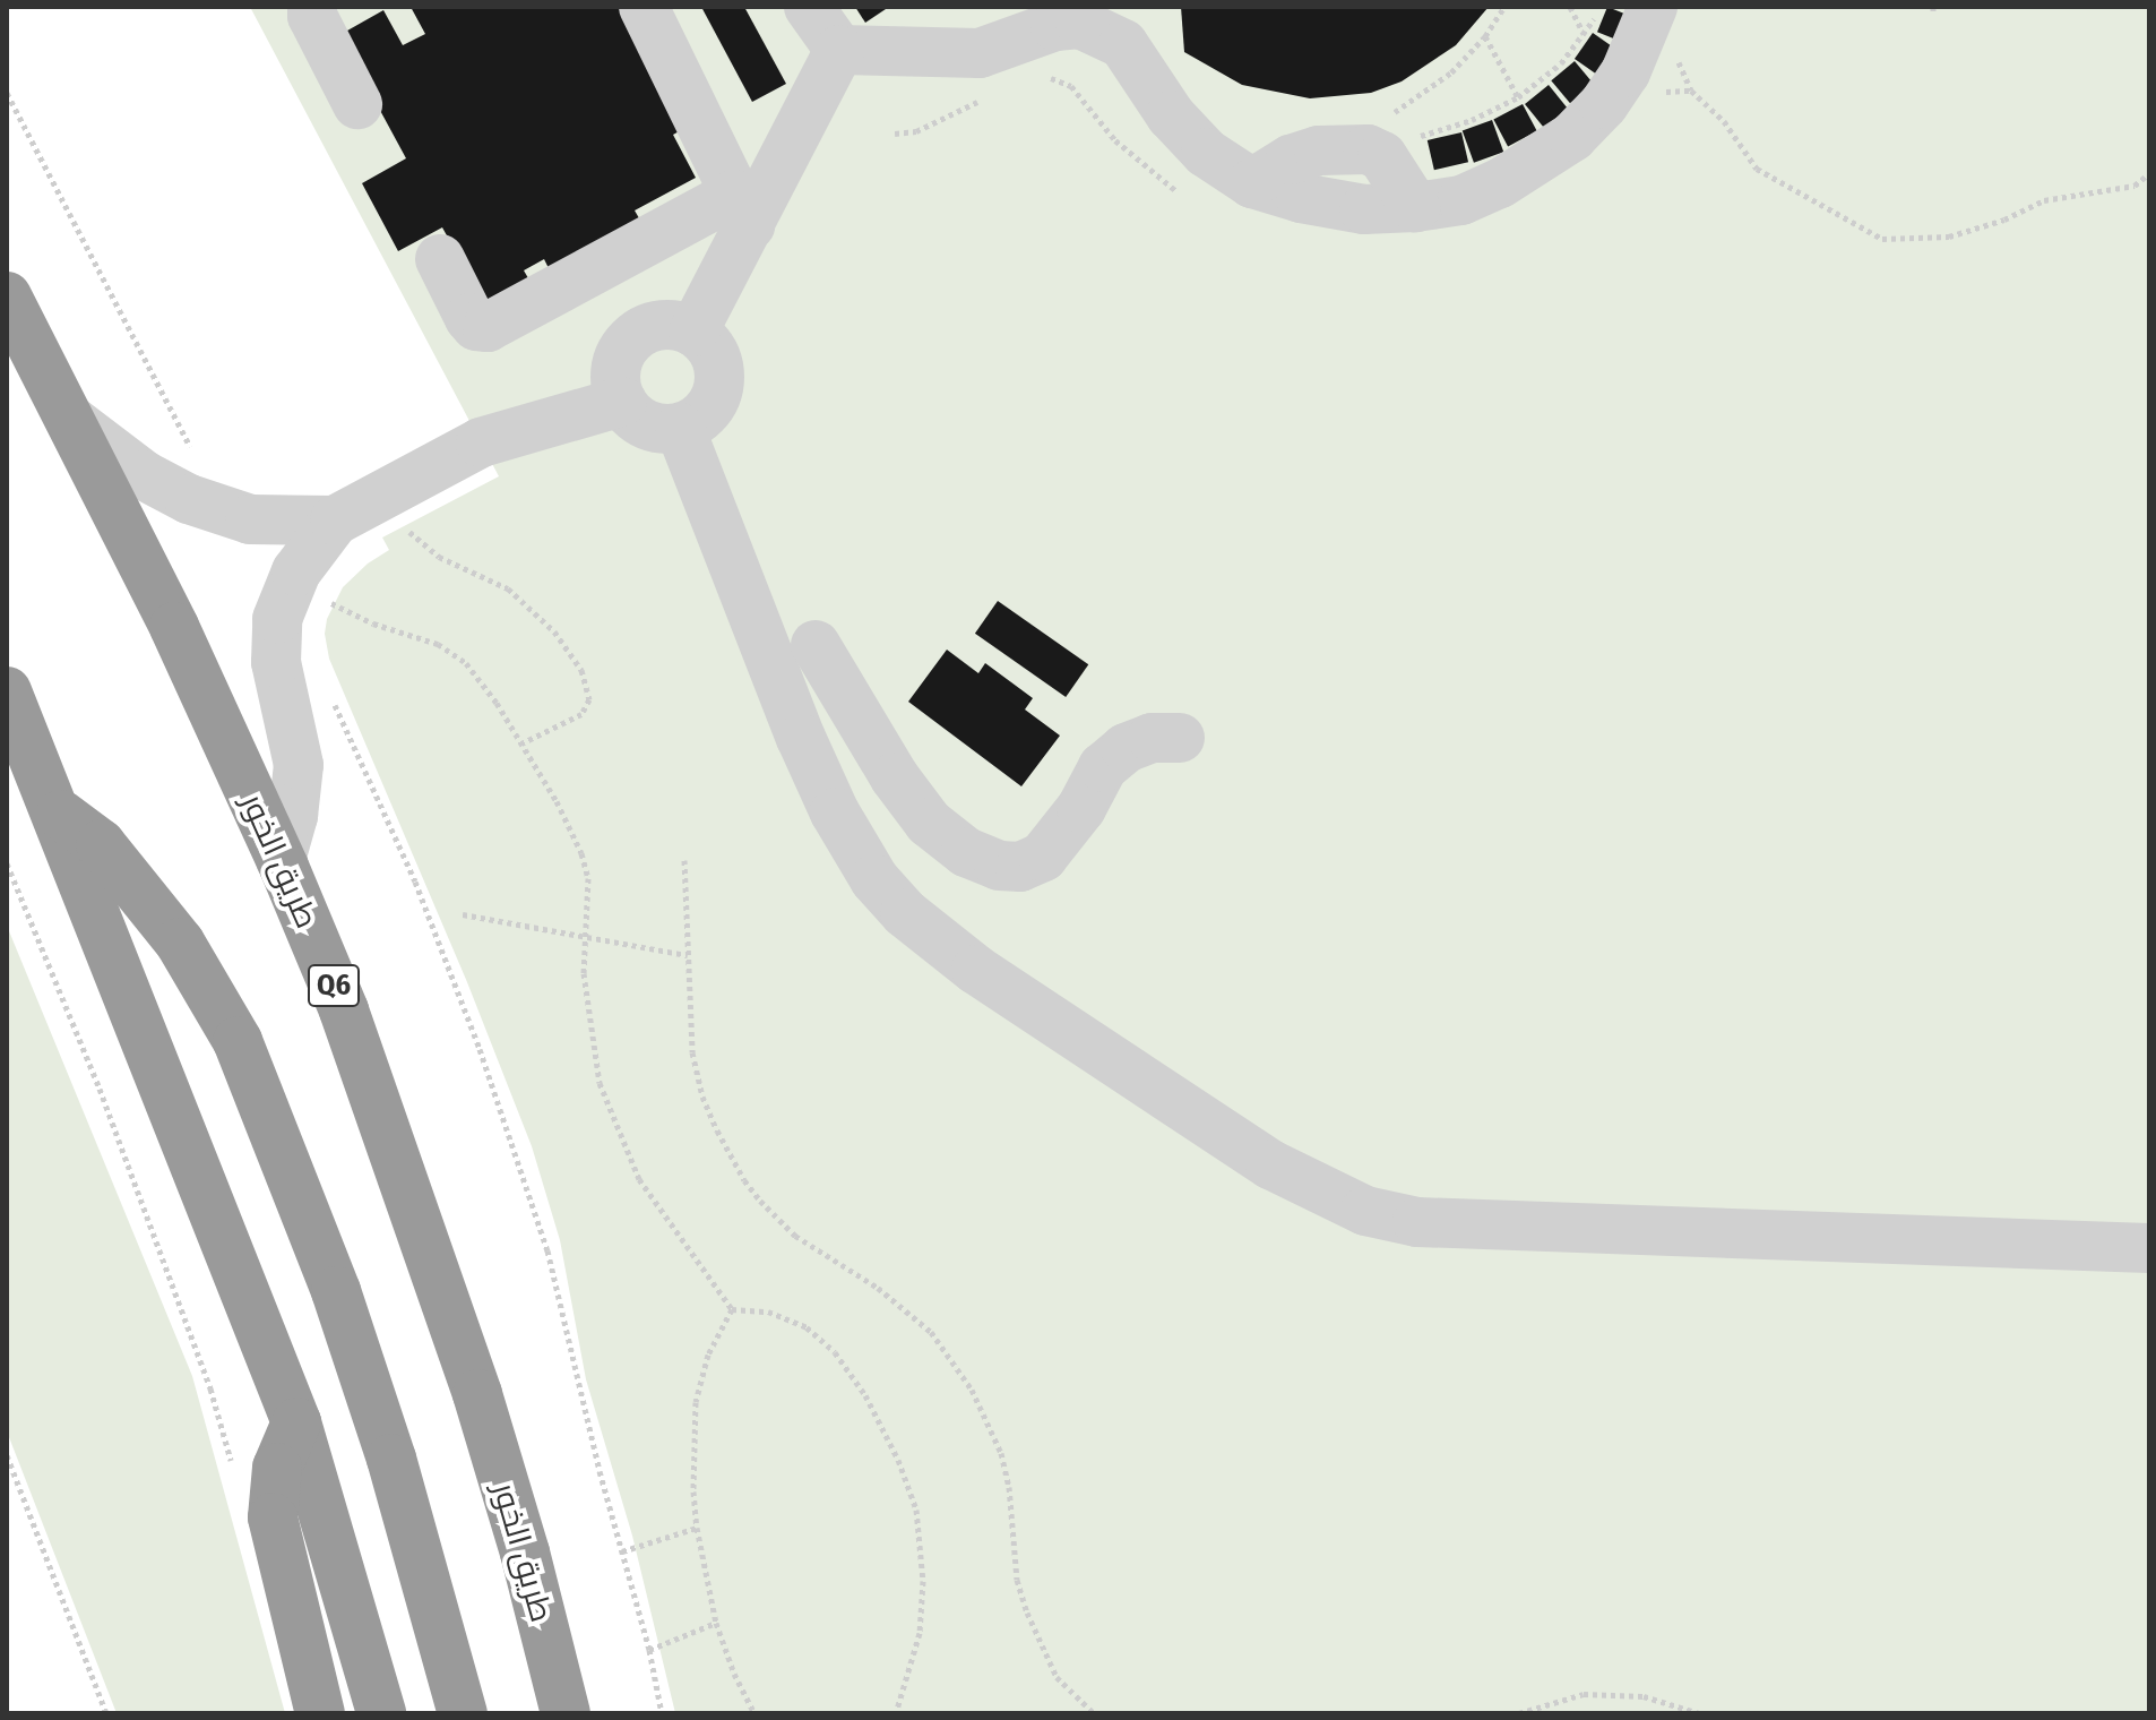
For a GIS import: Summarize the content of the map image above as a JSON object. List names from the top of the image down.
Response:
{
  "streets": {
    "highway": ["طريق الخور", "Q6"]
  }
}
